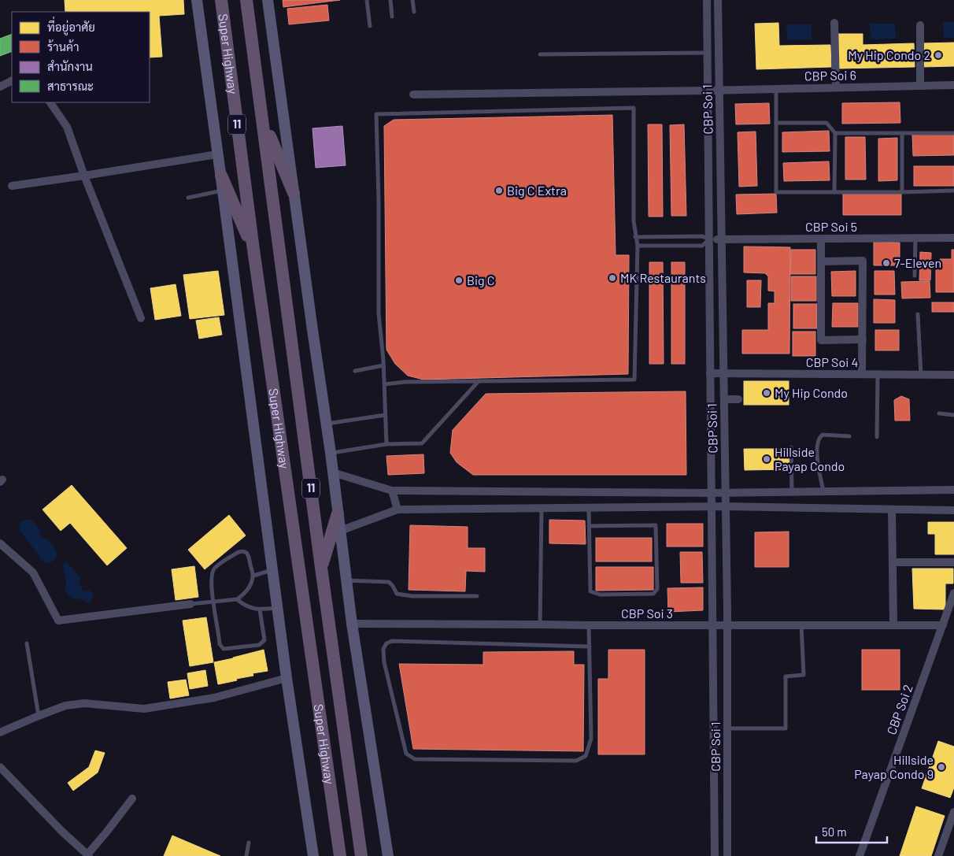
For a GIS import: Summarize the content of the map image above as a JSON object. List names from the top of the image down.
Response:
{
  "streets": {
    "highway": ["Super Highway", "11"],
    "street": [
      "CBP Soi 6",
      "CBP Soi 1",
      "CBP Soi 5",
      "CBP Soi 4",
      "CBP Soi 3",
      "CBP Soi 2"
    ]
  },
  "crossings": [
    ["CBP Soi 6", "CBP Soi 1"],
    ["CBP Soi 1", "CBP Soi 5"],
    ["CBP Soi 1", "CBP Soi 4"],
    ["CBP Soi 1", "CBP Soi 3"],
    ["CBP Soi 3", "CBP Soi 2"]
  ],
  "places": [
    "My Hip Condo 2",
    "Big C Extra",
    "7-Eleven",
    "MK Restaurants",
    "Big C",
    "My Hip Condo",
    "Hillside Payap Condo",
    "Hillside Payap Condo 9"
  ],
  "legend": [
    "ที่อยู่อาศัย",
    "ร้านค้า",
    "สำนักงาน",
    "สาธารณะ"
  ],
  "scale_bar": "50 m"
}
